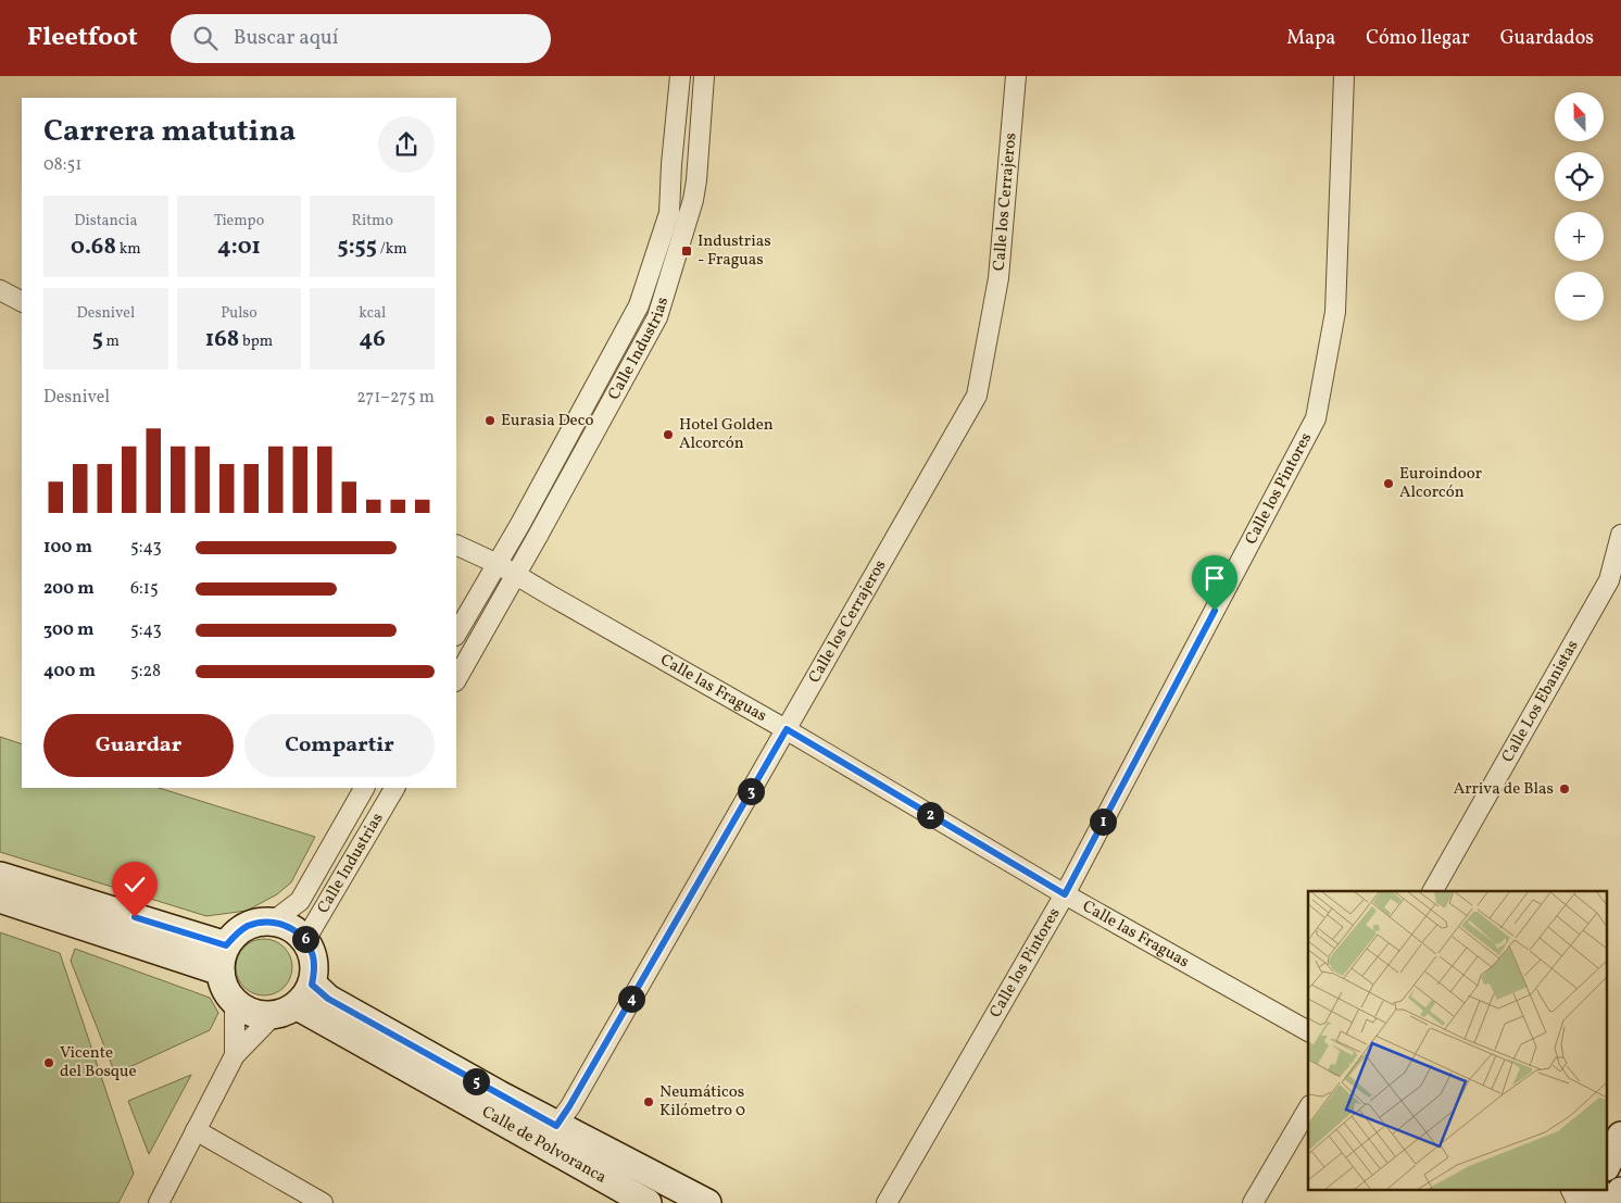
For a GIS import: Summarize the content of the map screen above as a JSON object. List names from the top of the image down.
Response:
{
  "streets": {
    "street": [
      "Calle los Cerrajeros",
      "Calle Industrias",
      "Calle los Pintores",
      "Calle las Fraguas",
      "Calle Los Ebanistas",
      "Calle de Polvoranca"
    ]
  },
  "crossings": [
    ["Calle los Cerrajeros", "Calle las Fraguas"],
    ["Calle los Cerrajeros", "Calle de Polvoranca"],
    ["Calle Industrias", "Calle las Fraguas"],
    ["Calle Industrias", "Calle de Polvoranca"],
    ["Calle los Pintores", "Calle las Fraguas"]
  ],
  "places": {
    "transit": ["Industrias - Fraguas"],
    "other": [
      "Eurasia Deco",
      "Hotel Golden Alcorcón",
      "Euroindoor Alcorcón",
      "Arriva de Blas",
      "Vicente del Bosque",
      "Neumáticos Kilómetro 0"
    ]
  },
  "north": "top",
  "page": {
    "header": "Fleetfoot",
    "search": "Buscar aquí",
    "nav": ["Mapa", "Cómo llegar", "Guardados"],
    "map_buttons": ["+", "−"],
    "heading": ["Carrera matutina", "08:51"],
    "stats": [
      ["Distancia", "0.68 km"],
      ["Tiempo", "4:01"],
      ["Ritmo", "5:55 /km"],
      ["Desnivel", "5 m"],
      ["Pulso", "168 bpm"],
      ["kcal", "46"]
    ],
    "chart": ["Desnivel", "271–275 m"],
    "list": [
      {
        "name": "100 m",
        "note": "5:43"
      },
      {
        "name": "200 m",
        "note": "6:15"
      },
      {
        "name": "300 m",
        "note": "5:43"
      },
      {
        "name": "400 m",
        "note": "5:28"
      }
    ],
    "buttons": ["Guardar", "Compartir"],
    "pins": [
      "3",
      "2",
      "1",
      "6",
      "4",
      "5"
    ]
  }
}
